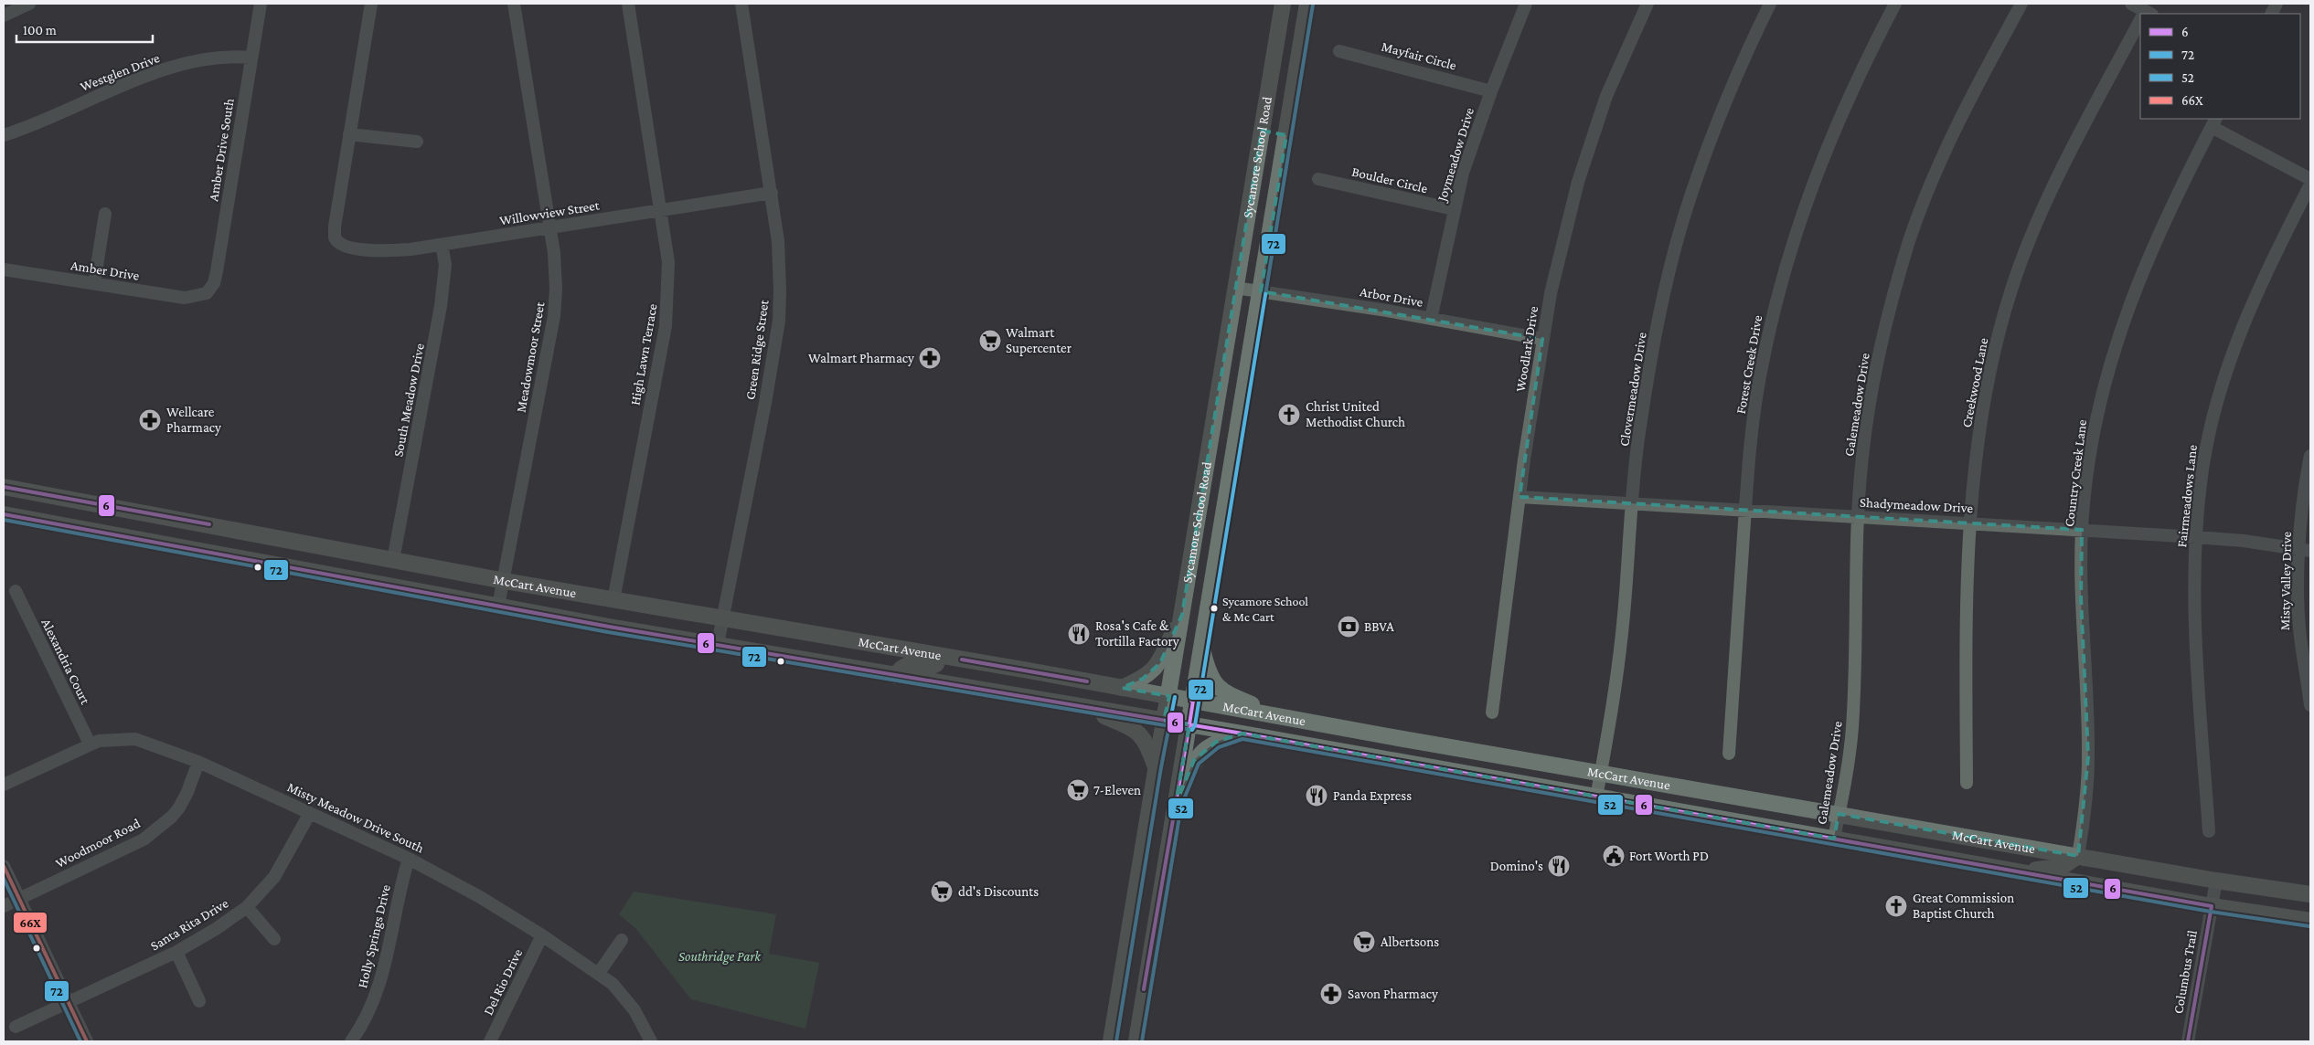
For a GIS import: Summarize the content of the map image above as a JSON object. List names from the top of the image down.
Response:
{
  "streets": {
    "main road": ["Sycamore School Road", "McCart Avenue"],
    "street": [
      "Mayfair Circle",
      "Westglen Drive",
      "Amber Drive South",
      "Joymeadow Drive",
      "Boulder Circle",
      "Willowview Street",
      "Amber Drive",
      "Arbor Drive",
      "Woodlark Drive",
      "Green Ridge Street",
      "High Lawn Terrace",
      "Meadowmoor Street",
      "Forest Creek Drive",
      "Creekwood Lane",
      "Clovermeadow Drive",
      "South Meadow Drive",
      "Galemeadow Drive",
      "Country Creek Lane",
      "Fairmeadows Lane",
      "Shadymeadow Drive",
      "Misty Valley Drive",
      "Alexandria Court",
      "Misty Meadow Drive South",
      "Woodmoor Road",
      "Santa Rita Drive",
      "Holly Springs Drive",
      "Columbus Trail",
      "Del Rio Drive"
    ]
  },
  "crossings": [
    ["Mayfair Circle", "Joymeadow Drive"],
    ["Westglen Drive", "Amber Drive South"],
    ["Amber Drive South", "Amber Drive"],
    ["Joymeadow Drive", "Boulder Circle"],
    ["Joymeadow Drive", "Arbor Drive"],
    ["Sycamore School Road", "Arbor Drive"],
    ["Sycamore School Road", "McCart Avenue"],
    ["Willowview Street", "Green Ridge Street"],
    ["Willowview Street", "High Lawn Terrace"],
    ["Willowview Street", "Meadowmoor Street"],
    ["Willowview Street", "South Meadow Drive"],
    ["Arbor Drive", "Woodlark Drive"],
    ["Woodlark Drive", "Shadymeadow Drive"],
    ["Green Ridge Street", "McCart Avenue"],
    ["High Lawn Terrace", "McCart Avenue"],
    ["Meadowmoor Street", "McCart Avenue"],
    ["Forest Creek Drive", "Shadymeadow Drive"],
    ["Creekwood Lane", "Shadymeadow Drive"],
    ["Clovermeadow Drive", "Shadymeadow Drive"],
    ["Clovermeadow Drive", "McCart Avenue"],
    ["South Meadow Drive", "McCart Avenue"],
    ["Galemeadow Drive", "Shadymeadow Drive"],
    ["Galemeadow Drive", "McCart Avenue"],
    ["Country Creek Lane", "Shadymeadow Drive"],
    ["Country Creek Lane", "McCart Avenue"],
    ["Fairmeadows Lane", "Shadymeadow Drive"],
    ["Shadymeadow Drive", "Misty Valley Drive"],
    ["McCart Avenue", "Columbus Trail"],
    ["Alexandria Court", "Misty Meadow Drive South"],
    ["Misty Meadow Drive South", "Woodmoor Road"],
    ["Misty Meadow Drive South", "Santa Rita Drive"],
    ["Misty Meadow Drive South", "Holly Springs Drive"],
    ["Misty Meadow Drive South", "Del Rio Drive"]
  ],
  "parks": ["Southridge Park"],
  "places": {
    "supermarket": [
      "Walmart Supercenter",
      "7-Eleven",
      "dd's Discounts",
      "Albertsons"
    ],
    "pharmacy": ["Walmart Pharmacy", "Wellcare Pharmacy", "Savon Pharmacy"],
    "church": ["Christ United Methodist Church", "Great Commission Baptist Church"],
    "other": ["Sycamore School & Mc Cart"],
    "bank": ["BBVA"],
    "restaurant": ["Rosa's Cafe & Tortilla Factory", "Panda Express", "Domino's"],
    "public building": ["Fort Worth PD"]
  },
  "lines": [
    "transit line 72",
    "transit line 6",
    "transit line 52",
    "transit line 66X"
  ],
  "legend": [
    "6",
    "72",
    "52",
    "66X"
  ],
  "scale_bar": "100 m"
}
